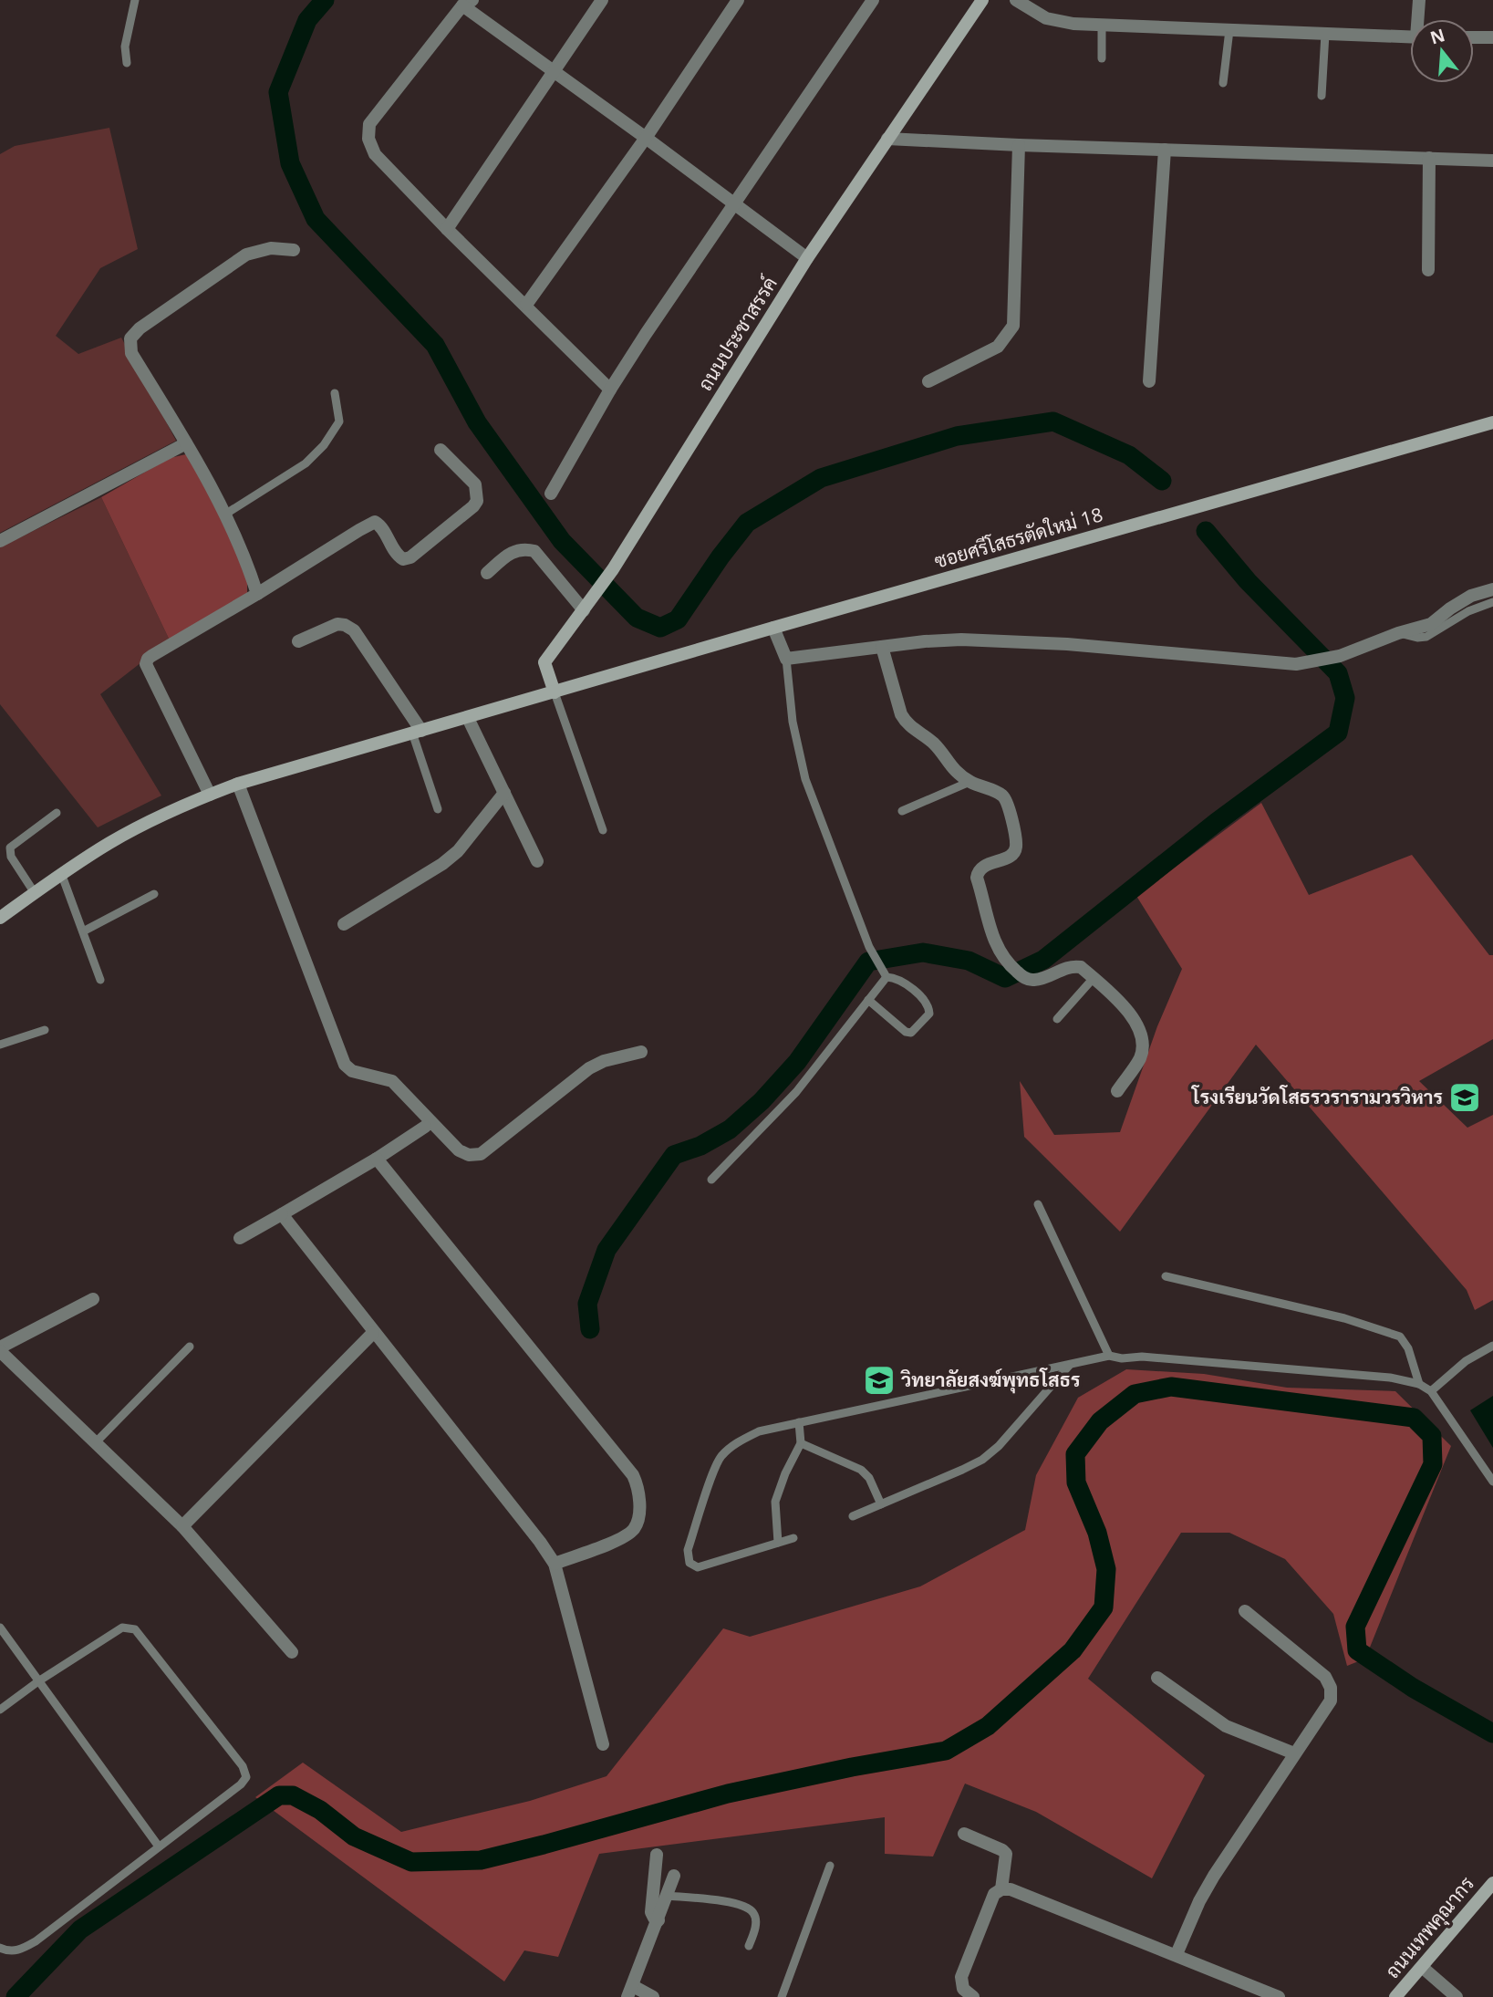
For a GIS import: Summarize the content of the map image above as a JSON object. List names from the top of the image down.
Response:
{
  "streets": {
    "street": ["ถนนประชาสรรค์", "ซอยศรีโสธรตัดใหม่ 18", "ถนนเทพคุณากร"]
  },
  "crossings": [
    ["ถนนประชาสรรค์", "ซอยศรีโสธรตัดใหม่ 18"]
  ],
  "places": {
    "school or university": ["โรงเรียนวัดโสธรวรารามวรวิหาร", "วิทยาลัยสงฆ์พุทธโสธร"]
  },
  "north": "top"
}
